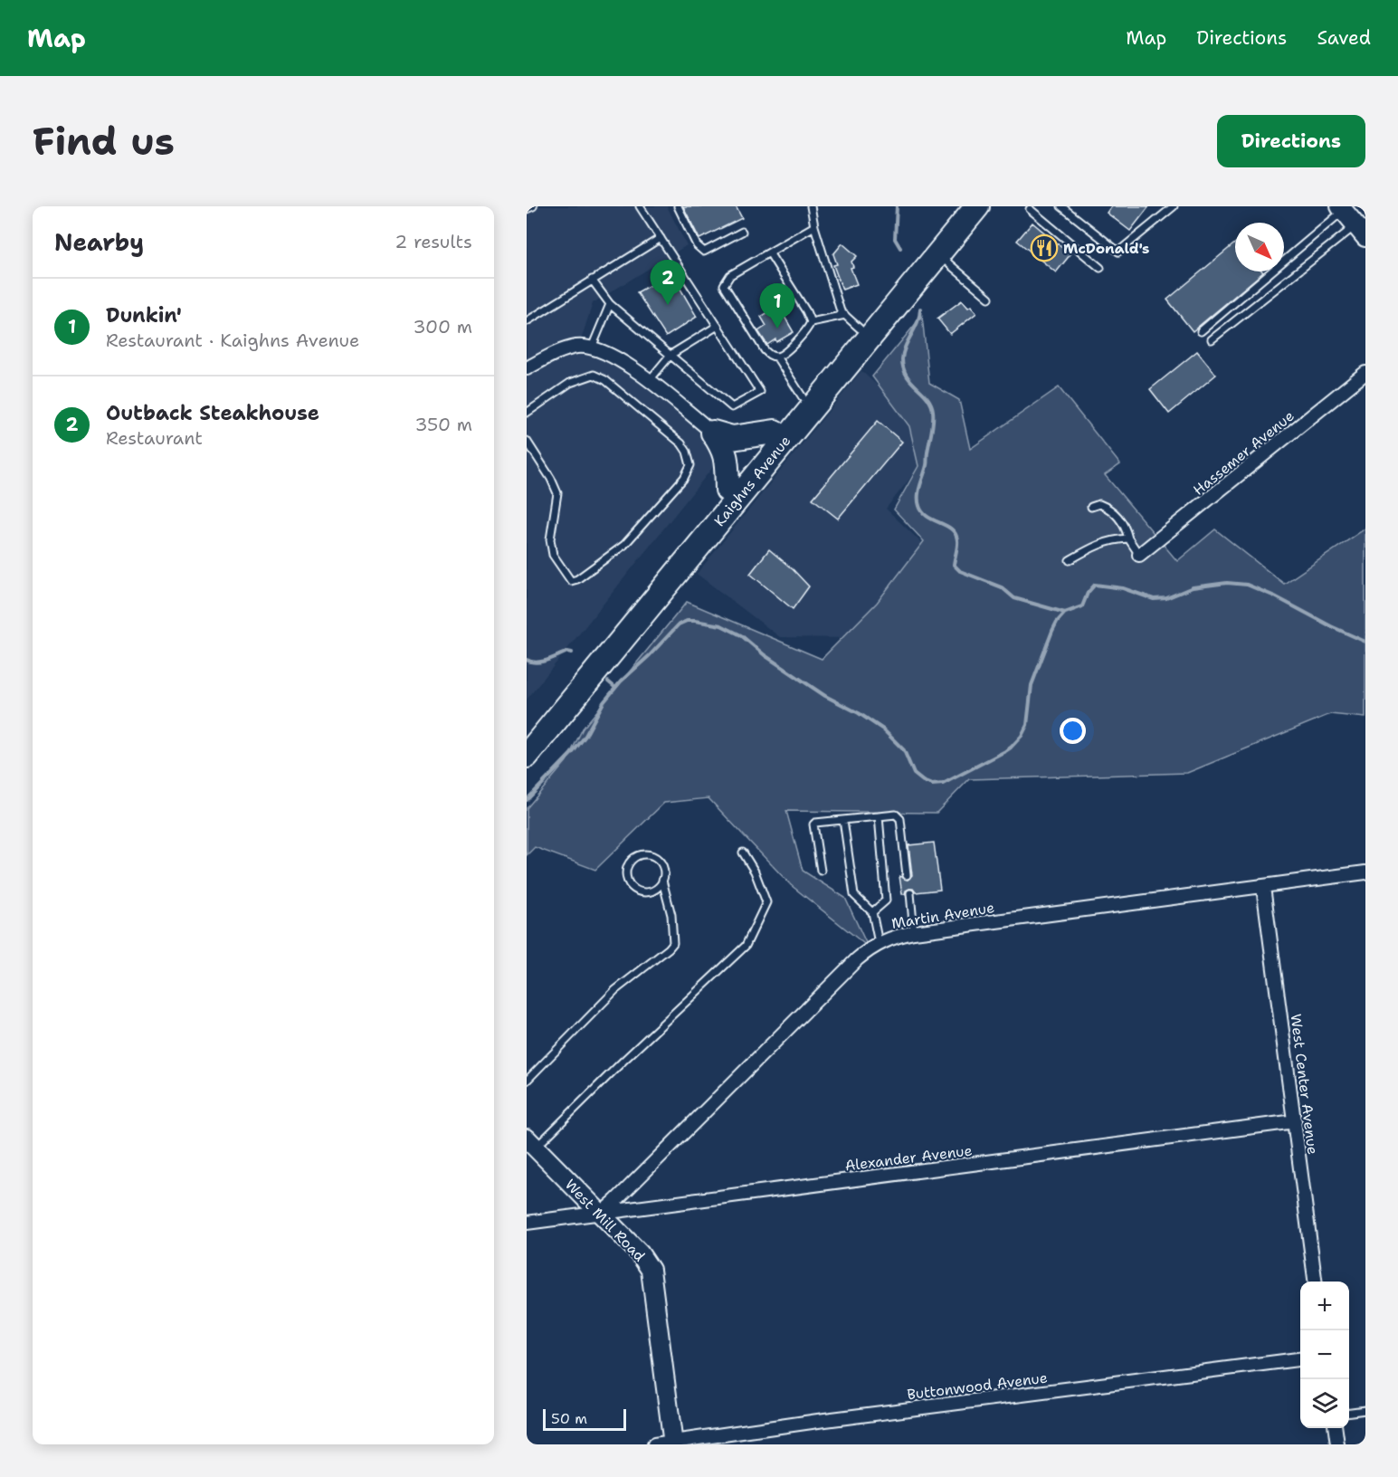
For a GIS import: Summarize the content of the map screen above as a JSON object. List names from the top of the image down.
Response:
{
  "streets": {
    "highway": ["Kaighns Avenue"],
    "street": [
      "Hassemer Avenue",
      "Martin Avenue",
      "West Center Avenue",
      "Alexander Avenue",
      "West Mill Road",
      "Buttonwood Avenue"
    ]
  },
  "crossings": [
    ["Martin Avenue", "West Center Avenue"],
    ["Martin Avenue", "Alexander Avenue"],
    ["Martin Avenue", "West Mill Road"],
    ["West Center Avenue", "Alexander Avenue"],
    ["Alexander Avenue", "West Mill Road"],
    ["West Mill Road", "Buttonwood Avenue"]
  ],
  "places": {
    "restaurant": ["McDonald's"]
  },
  "scale_bar": "50 m",
  "north": "bottom right",
  "page": {
    "header": "Map",
    "nav": ["Map", "Directions", "Saved"],
    "buttons": "Directions",
    "title": "Find us",
    "heading": ["Nearby", "2 results"],
    "pins": ["2", "1"],
    "list": [
      {
        "mark": "1",
        "name": "Dunkin'",
        "note": "Restaurant · Kaighns Avenue",
        "value": "300 m"
      },
      {
        "mark": "2",
        "name": "Outback Steakhouse",
        "note": "Restaurant",
        "value": "350 m"
      }
    ],
    "map_buttons": ["+", "−"],
    "scale": "50 m"
  }
}
